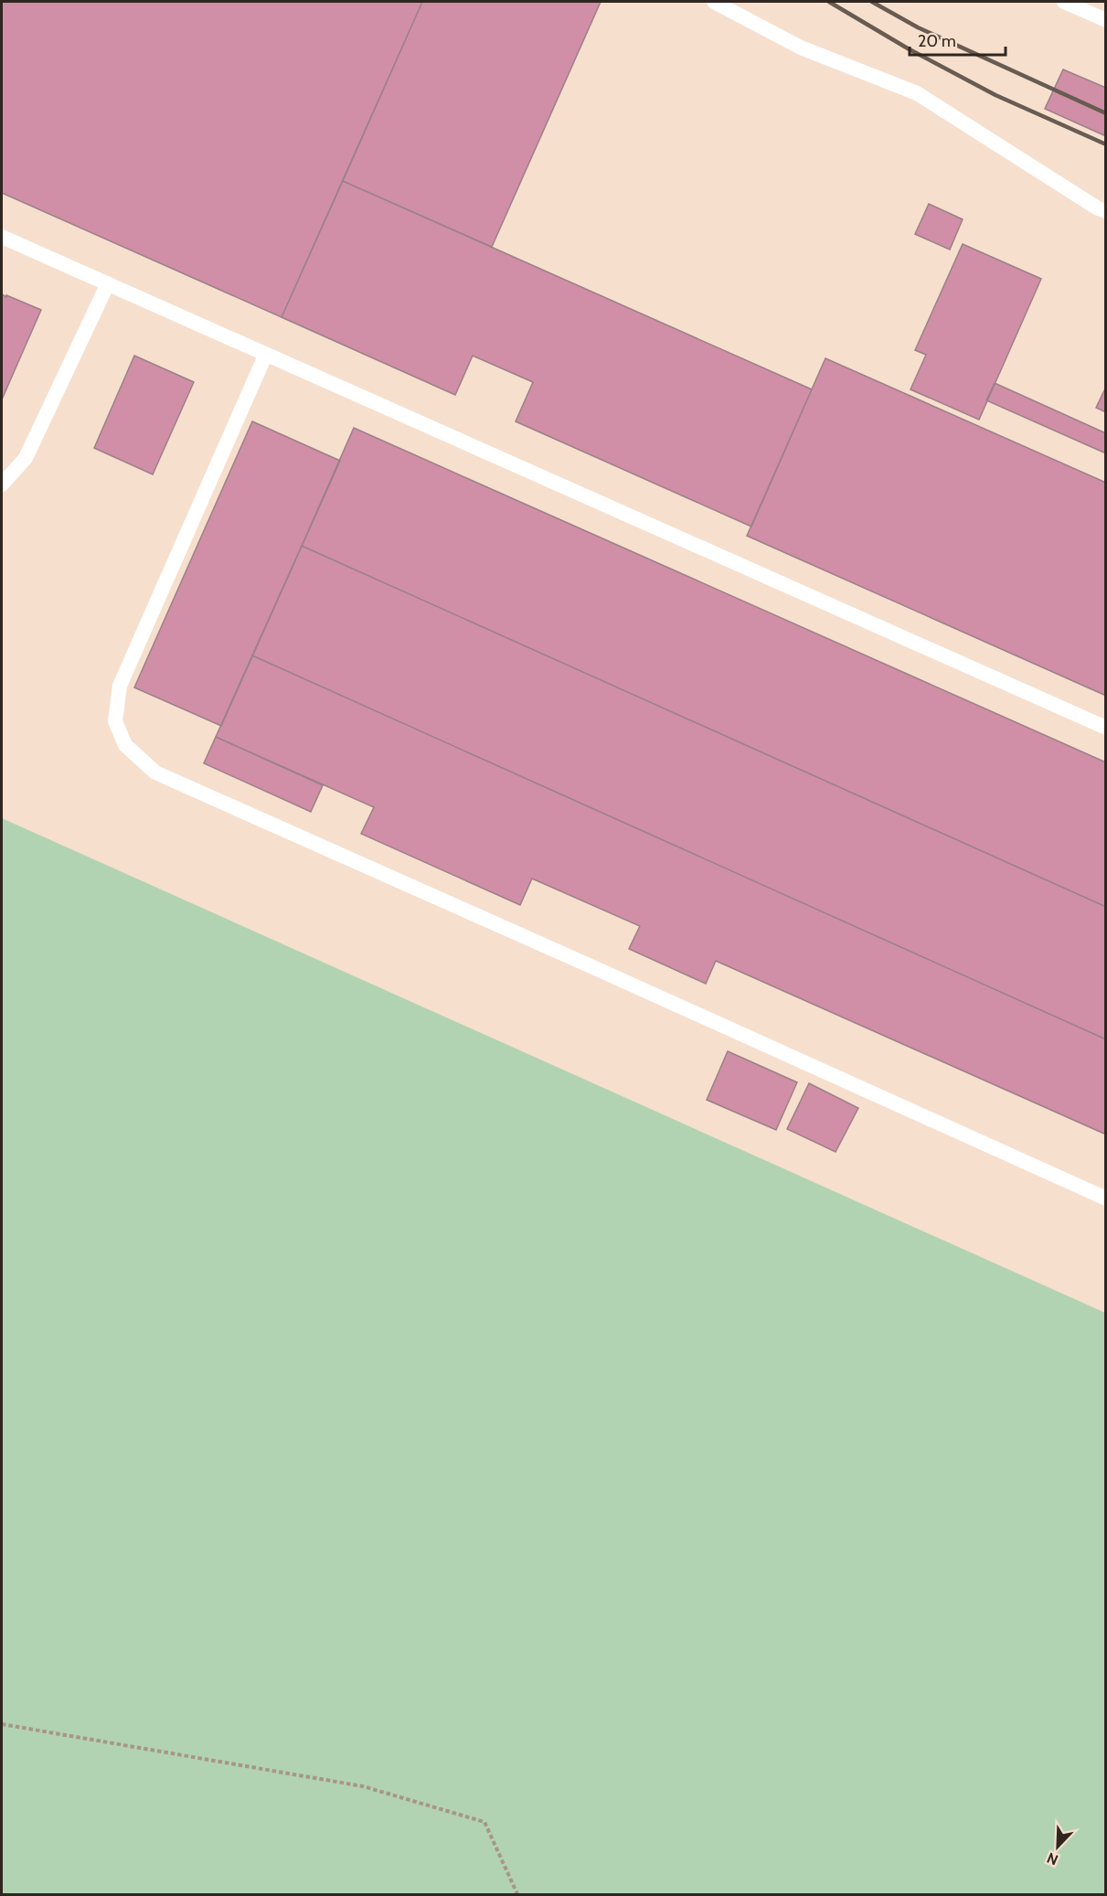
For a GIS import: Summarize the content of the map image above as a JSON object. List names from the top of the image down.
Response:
{
  "scale_bar": "20 m",
  "north": "bottom left"
}
